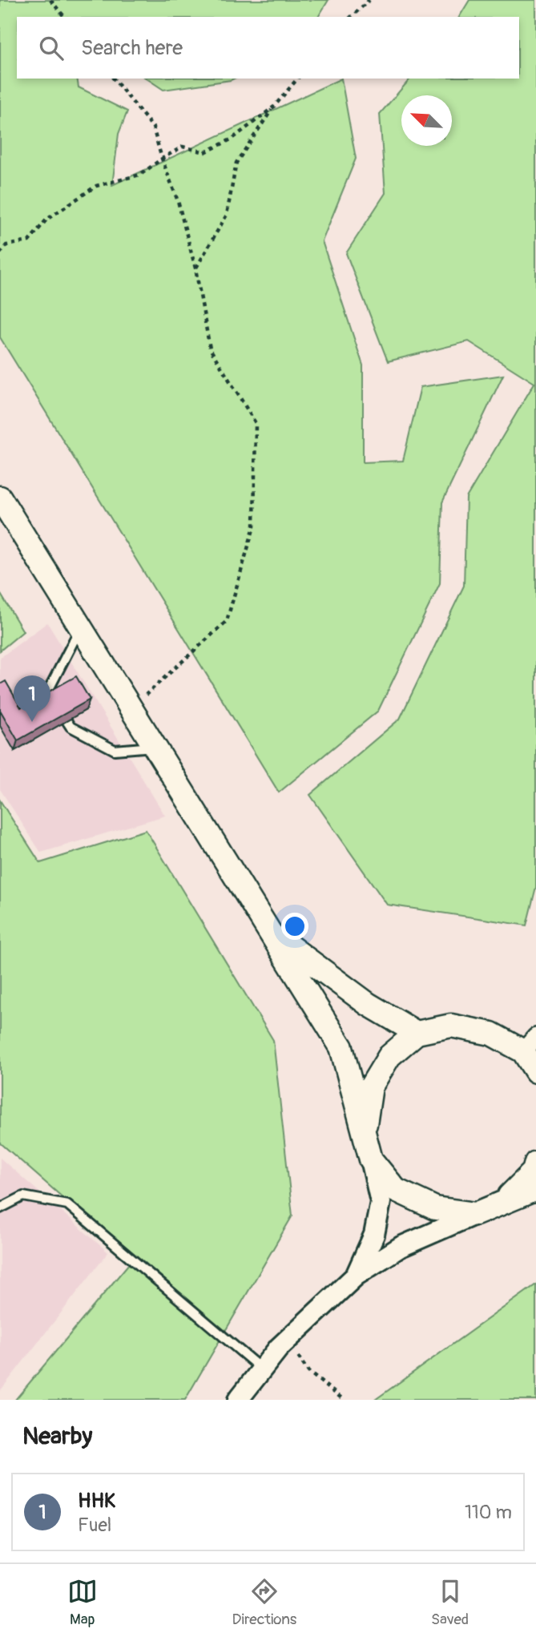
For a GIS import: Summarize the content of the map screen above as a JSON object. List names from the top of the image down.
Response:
{
  "north": "top left",
  "page": {
    "search": "Search here",
    "pins": "1",
    "heading": "Nearby",
    "list": [
      {
        "mark": "1",
        "name": "ННК",
        "note": "Fuel",
        "value": "110 m"
      }
    ],
    "nav": ["Map", "Directions", "Saved"]
  }
}
